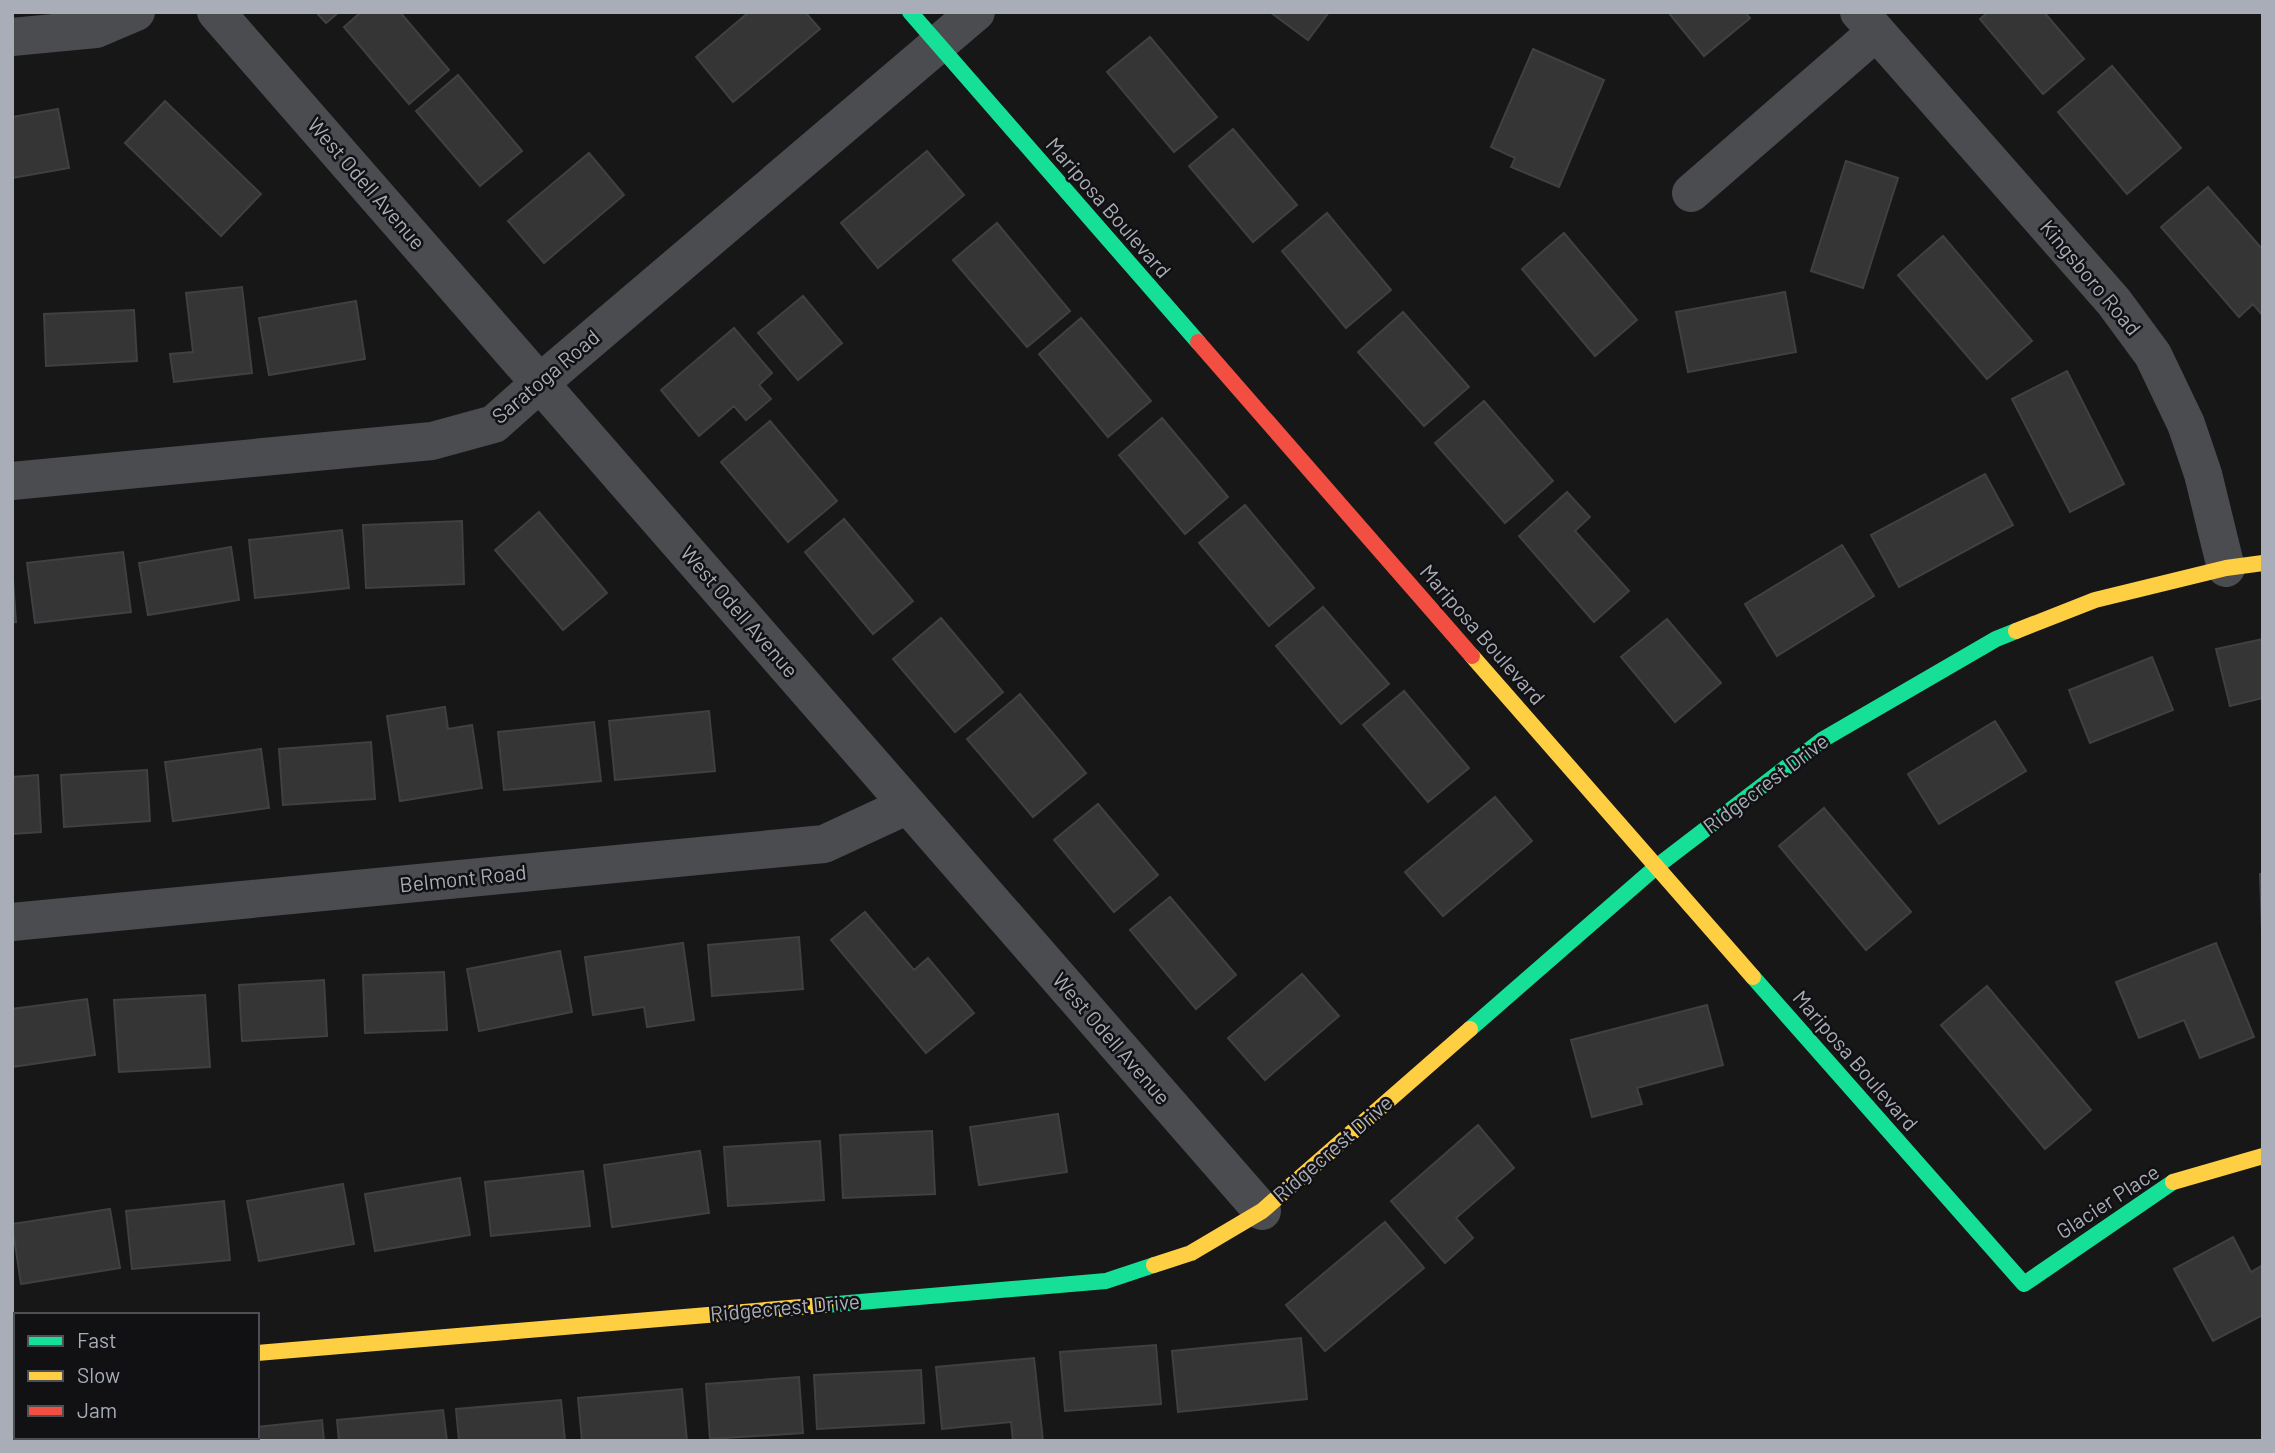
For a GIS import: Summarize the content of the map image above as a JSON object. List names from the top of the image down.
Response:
{
  "streets": {
    "street": [
      "West Odell Avenue",
      "Mariposa Boulevard",
      "Kingsboro Road",
      "Saratoga Road",
      "Ridgecrest Drive",
      "Belmont Road",
      "Glacier Place"
    ]
  },
  "crossings": [
    ["West Odell Avenue", "Saratoga Road"],
    ["West Odell Avenue", "Ridgecrest Drive"],
    ["West Odell Avenue", "Belmont Road"],
    ["Mariposa Boulevard", "Saratoga Road"],
    ["Mariposa Boulevard", "Ridgecrest Drive"],
    ["Mariposa Boulevard", "Glacier Place"],
    ["Kingsboro Road", "Ridgecrest Drive"]
  ],
  "legend": ["Fast", "Slow", "Jam"]
}
